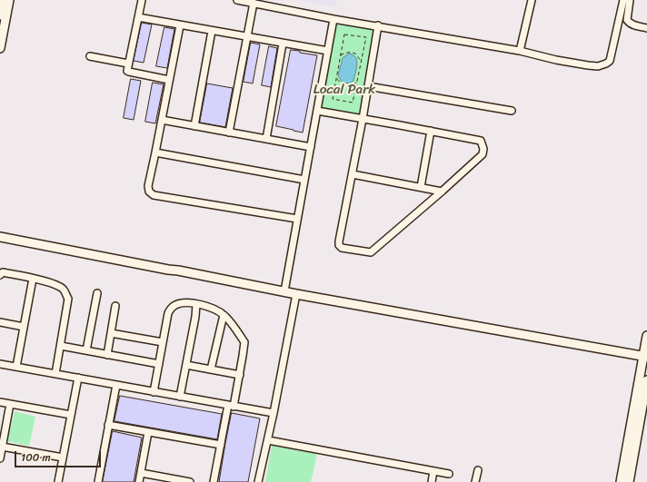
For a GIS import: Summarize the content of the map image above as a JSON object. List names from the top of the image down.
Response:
{
  "parks": ["Local Park"],
  "scale_bar": "100 m"
}
